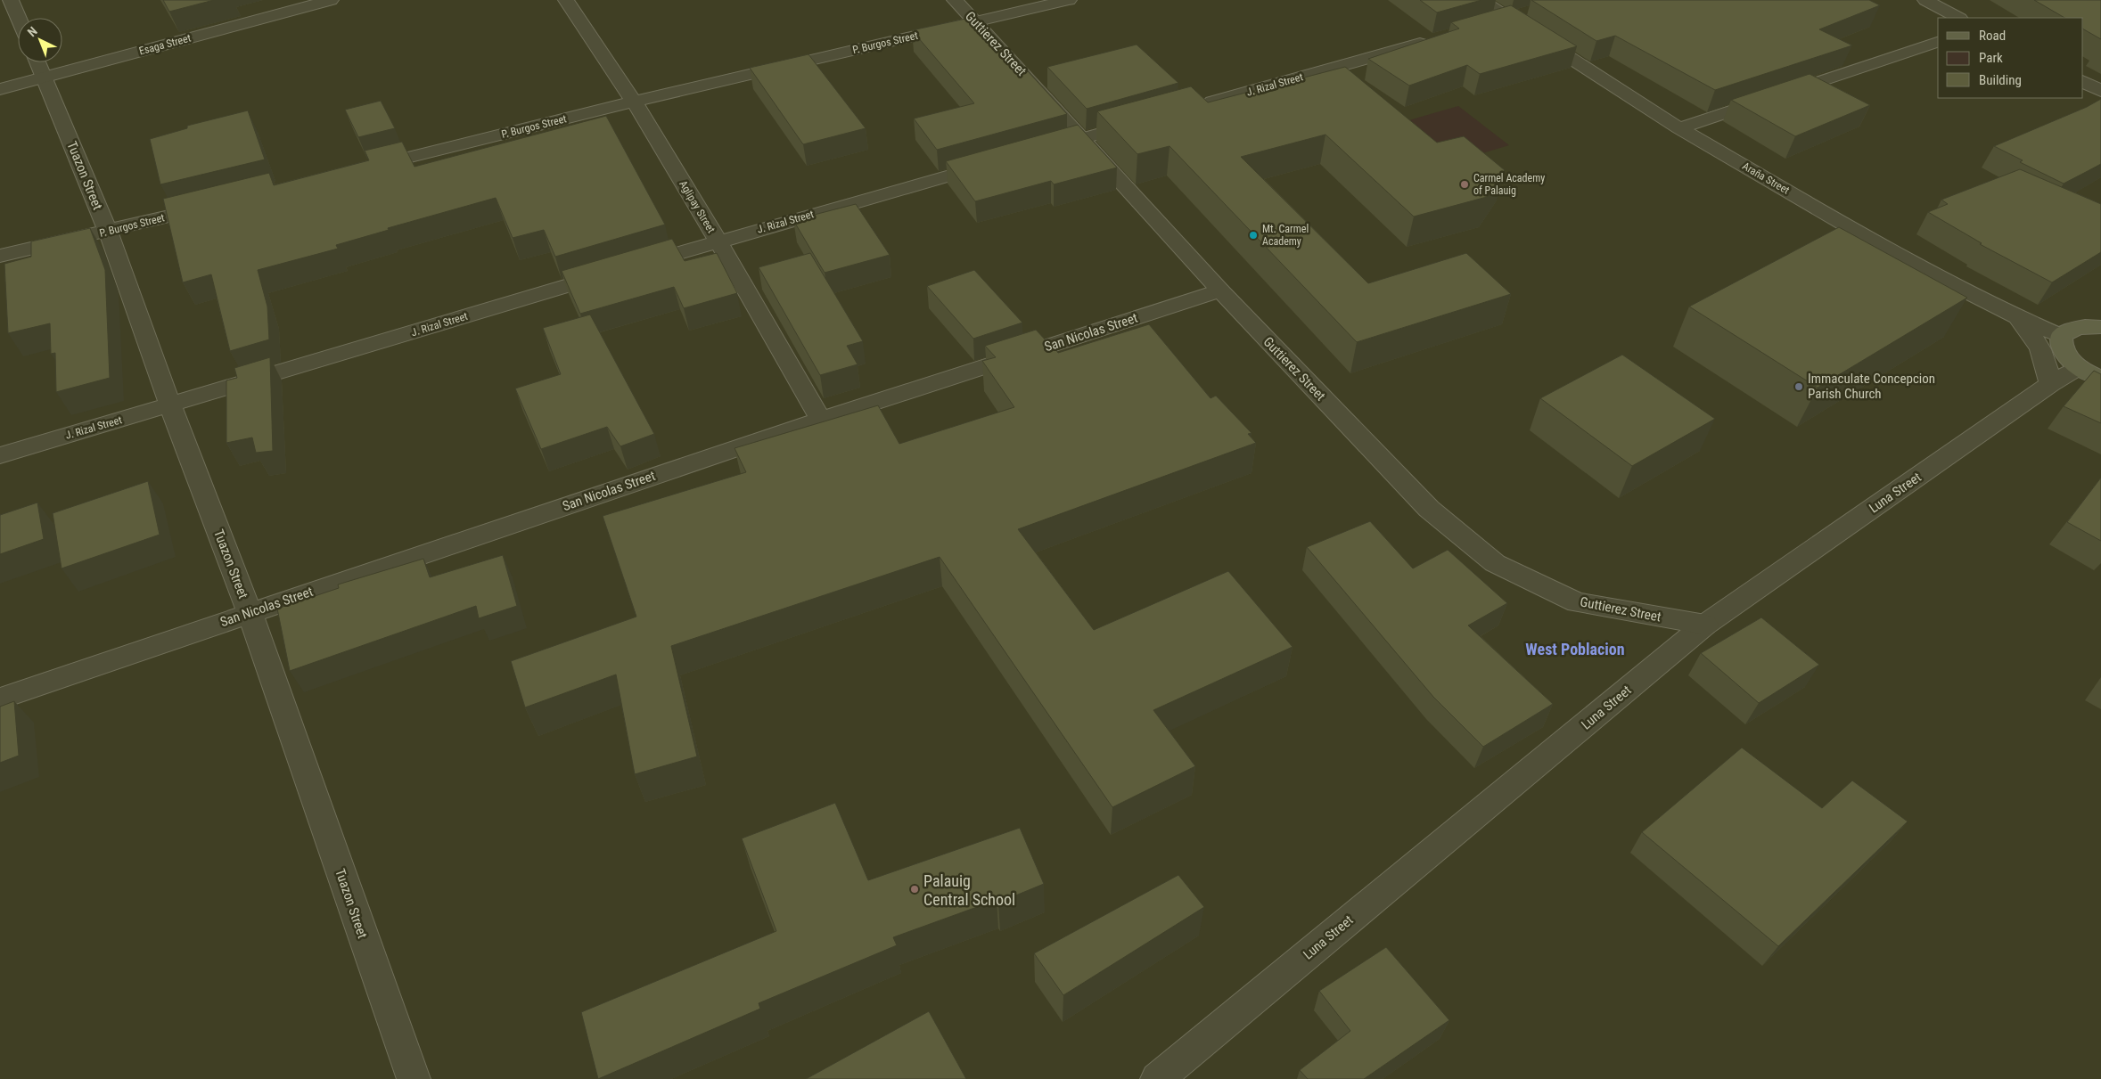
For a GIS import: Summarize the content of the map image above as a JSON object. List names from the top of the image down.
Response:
{
  "streets": {
    "street": [
      "P. Burgos Street",
      "Guttierez Street",
      "Esaga Street",
      "J. Rizal Street",
      "Tuazon Street",
      "Araña Street",
      "Aglipay Street",
      "San Nicolas Street",
      "Luna Street"
    ]
  },
  "crossings": [
    ["P. Burgos Street", "Guttierez Street"],
    ["P. Burgos Street", "Tuazon Street"],
    ["P. Burgos Street", "Aglipay Street"],
    ["Guttierez Street", "San Nicolas Street"],
    ["Guttierez Street", "Luna Street"],
    ["Esaga Street", "Tuazon Street"],
    ["J. Rizal Street", "Tuazon Street"],
    ["J. Rizal Street", "Aglipay Street"],
    ["Tuazon Street", "San Nicolas Street"],
    ["Aglipay Street", "San Nicolas Street"]
  ],
  "districts": ["West Poblacion"],
  "places": [
    "Carmel Academy of Palauig",
    "Mt. Carmel Academy",
    "Immaculate Concepcion Parish Church",
    "Palauig Central School"
  ],
  "legend": ["Road", "Park", "Building"],
  "north": "top left"
}
